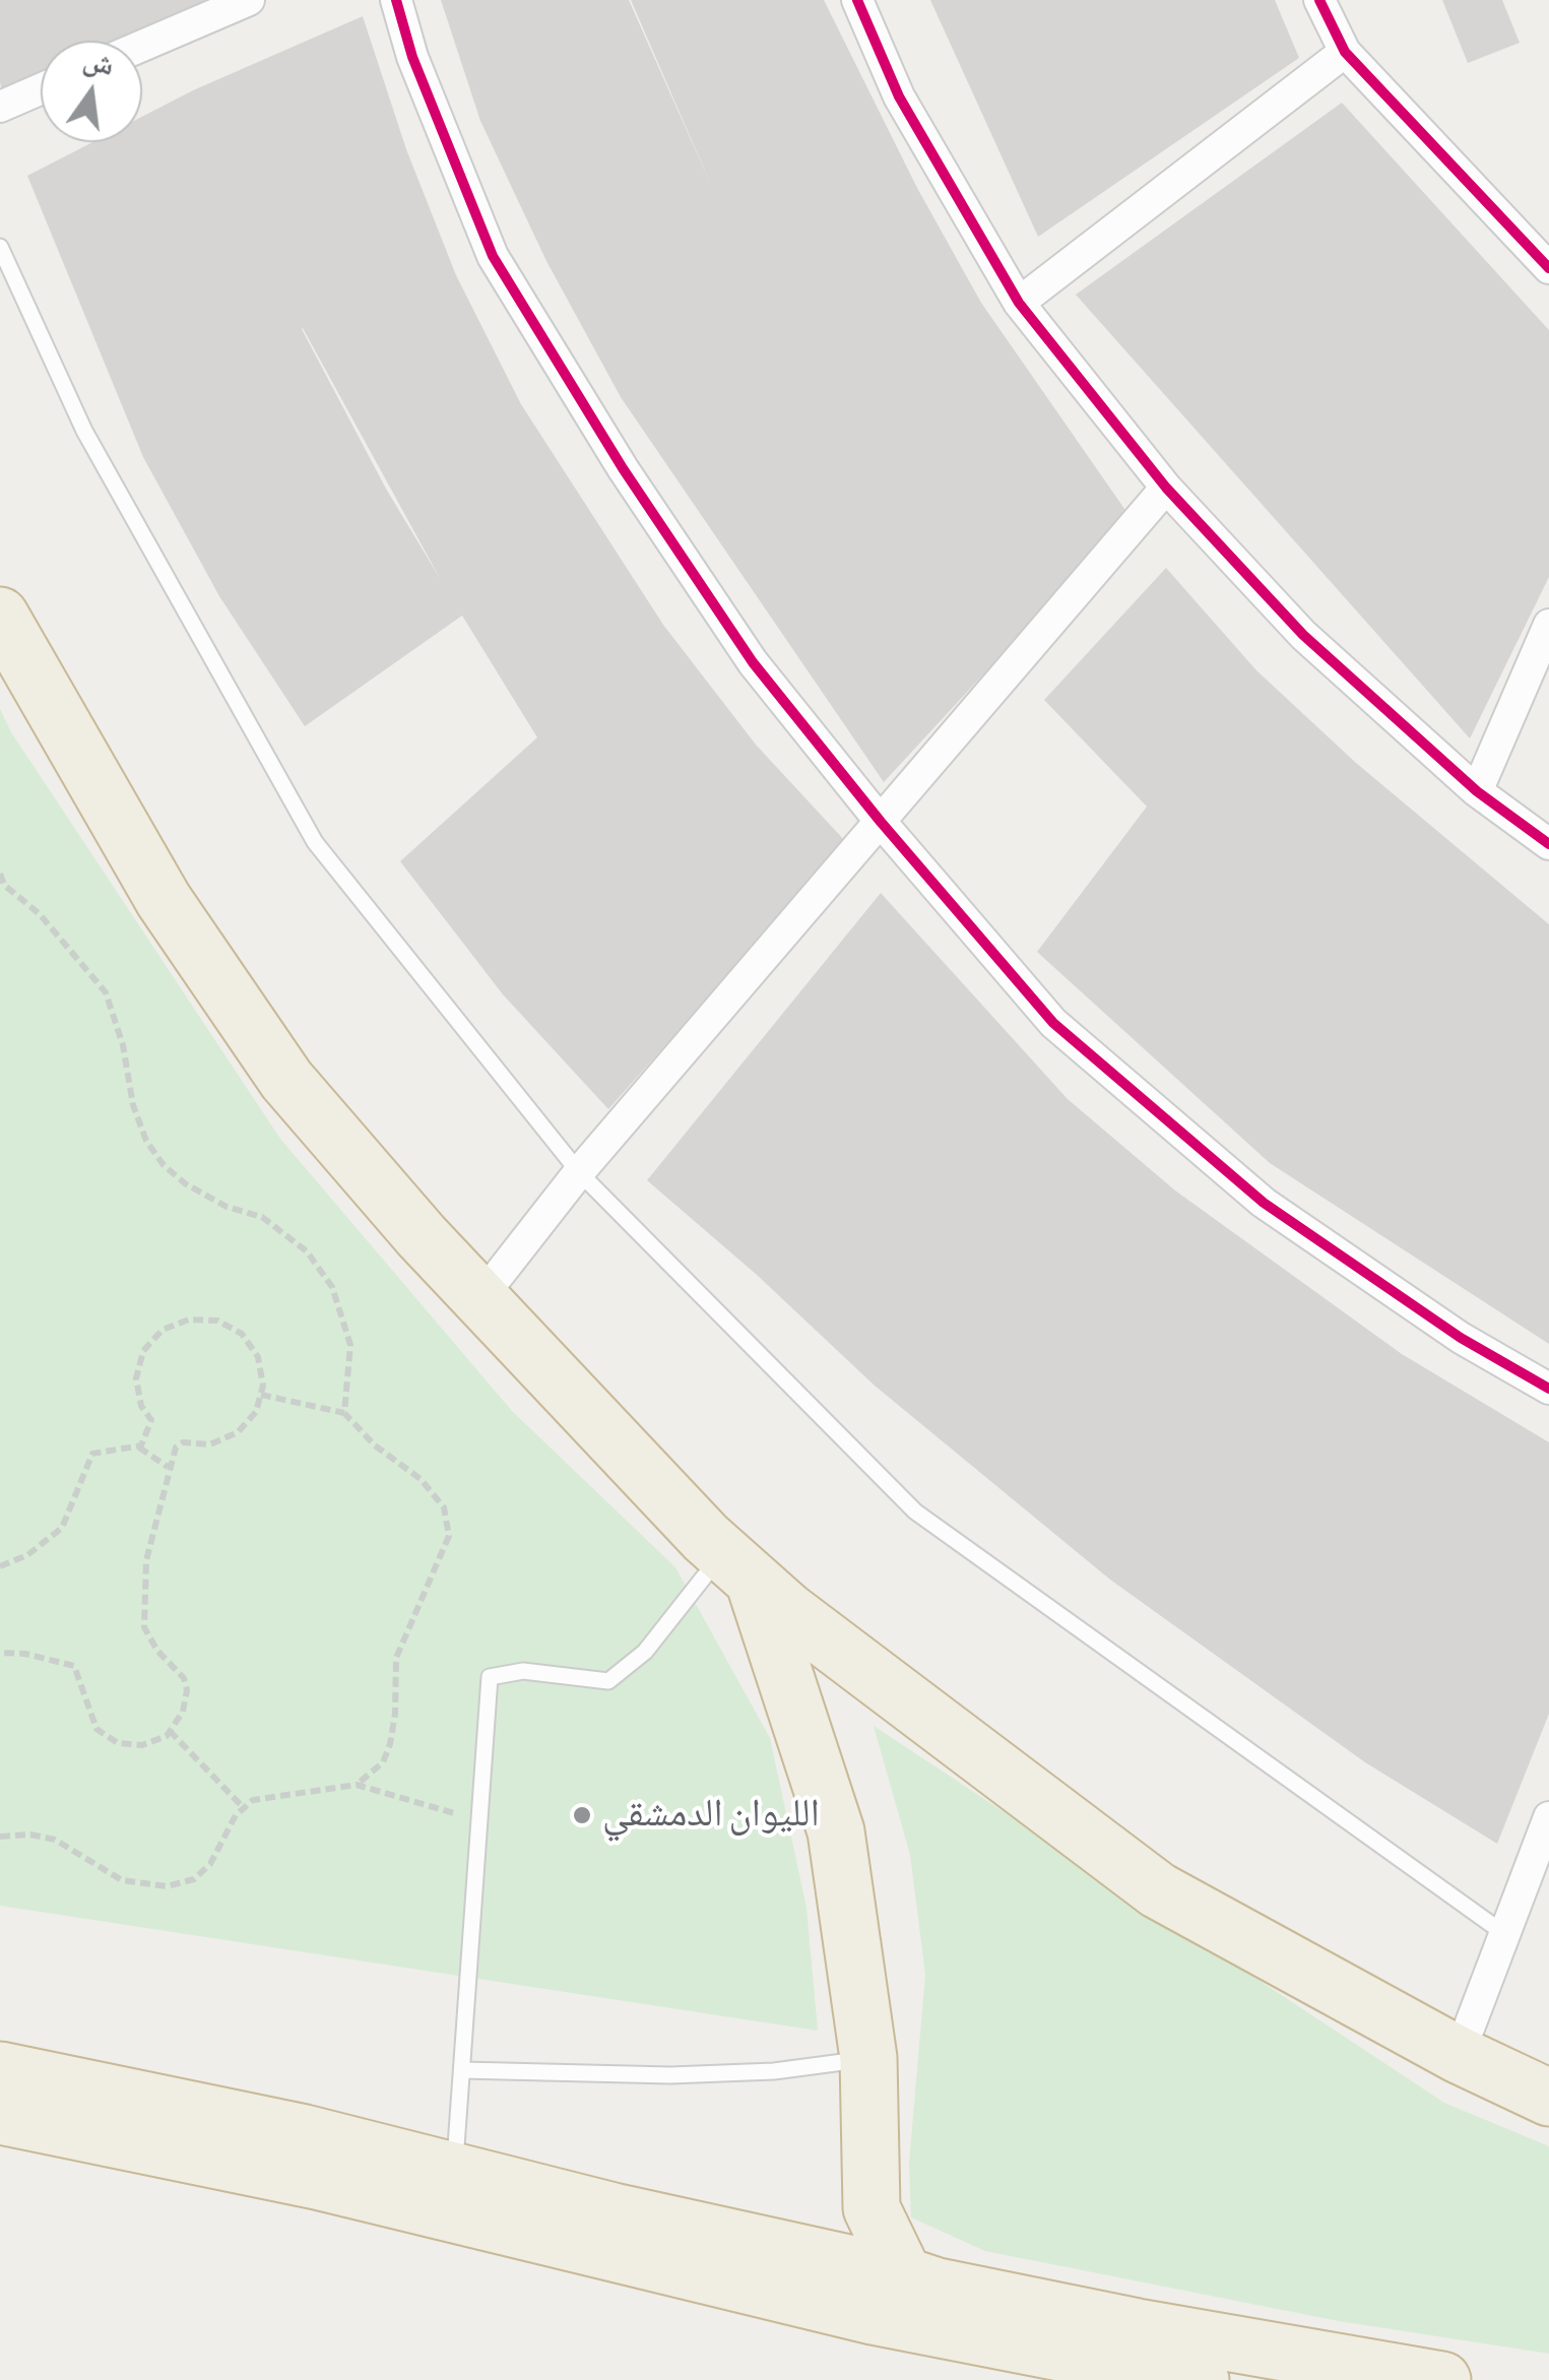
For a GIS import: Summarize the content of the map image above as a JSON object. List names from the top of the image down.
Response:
{
  "places": ["الليوان الدمشقي"],
  "north": "top"
}
